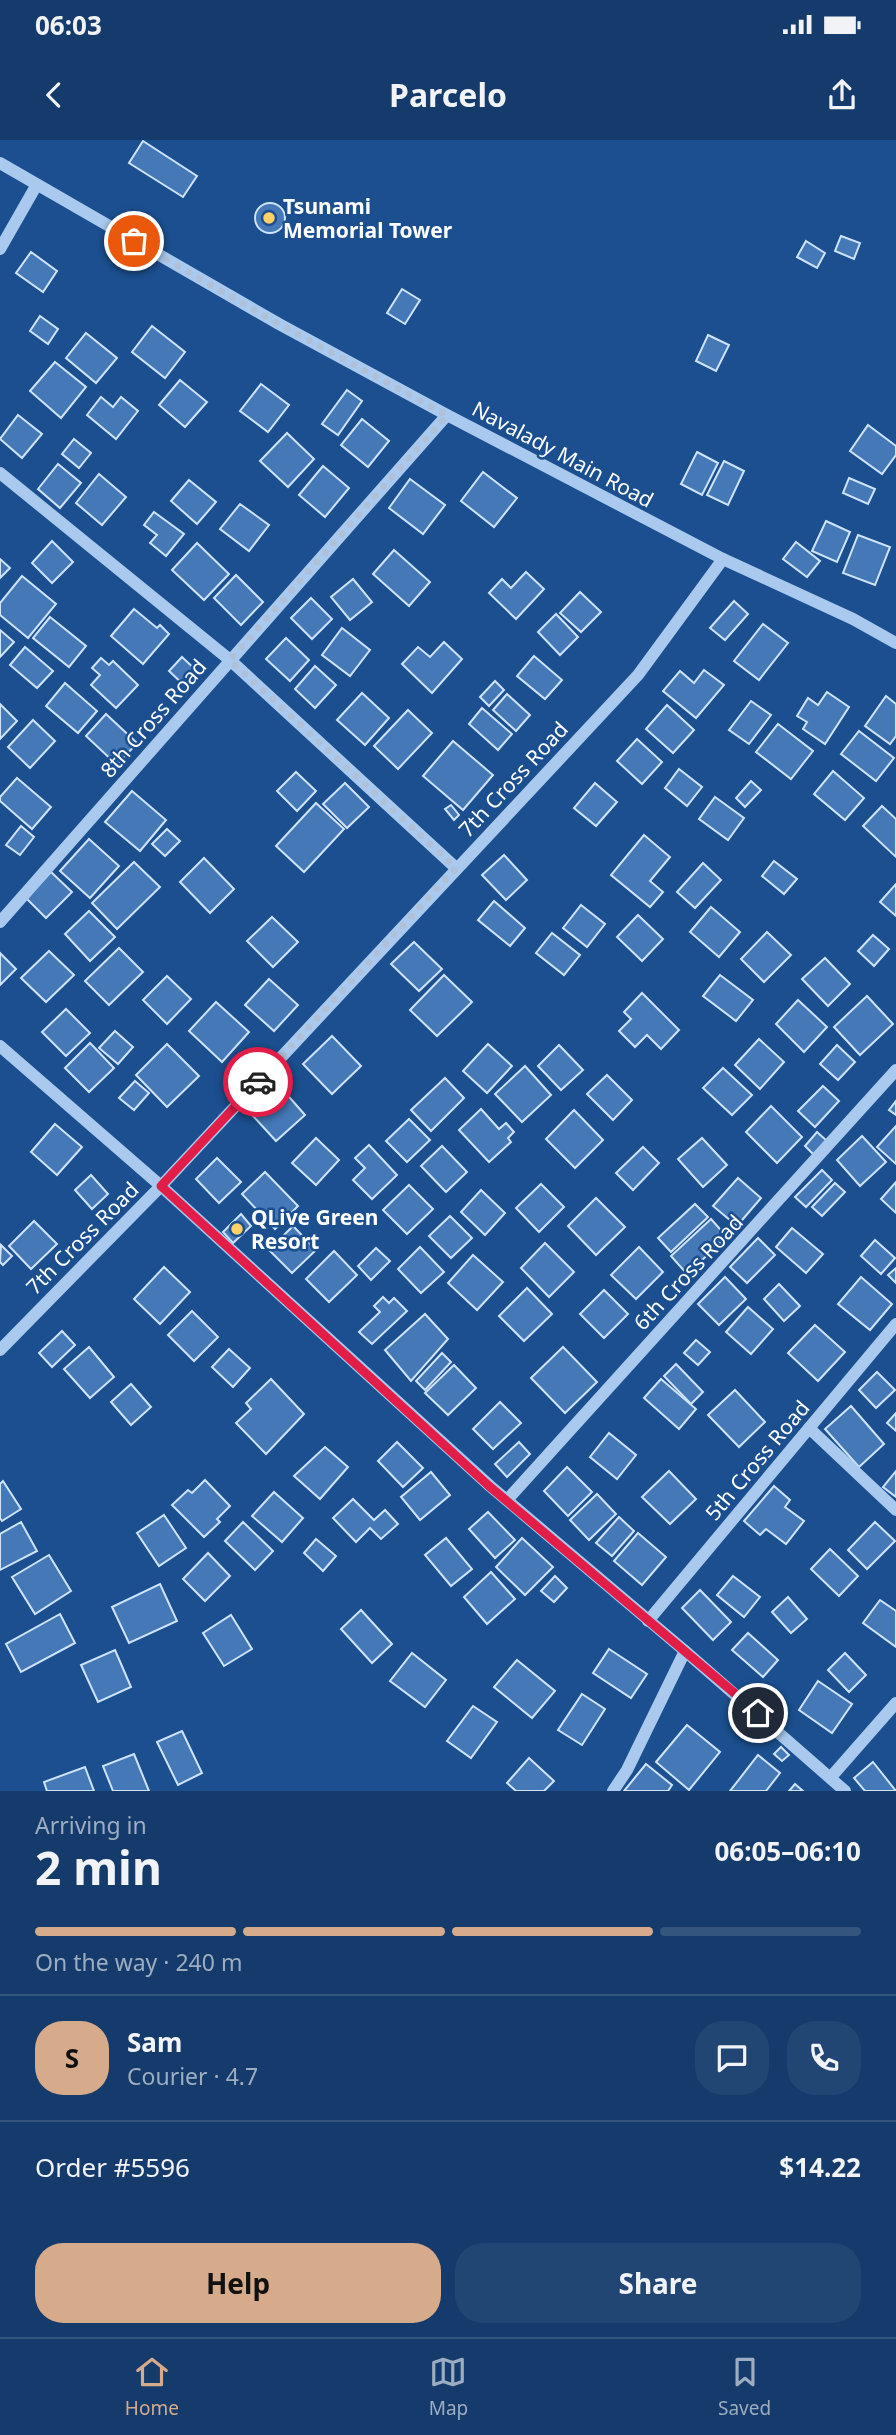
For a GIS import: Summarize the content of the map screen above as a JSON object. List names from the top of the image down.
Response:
{
  "streets": {
    "street": [
      "Navalady Main Road",
      "8th Cross Road",
      "7th Cross Road",
      "6th Cross Road",
      "5th Cross Road"
    ]
  },
  "crossings": [
    ["Navalady Main Road", "8th Cross Road"],
    ["Navalady Main Road", "7th Cross Road"]
  ],
  "places": ["Tsunami Memorial Tower", "QLive Green Resort"],
  "page": {
    "status": "06:03",
    "header": "Parcelo",
    "heading": ["2 min", "Arriving in", "06:05–06:10"],
    "panel": [
      "Sam",
      "Courier · 4.7",
      "Order #5596",
      "$14.22"
    ],
    "bar": "On the way · 240 m",
    "round": "S",
    "buttons": ["Help", "Share"],
    "tabs": ["Home", "Map", "Saved"]
  }
}
